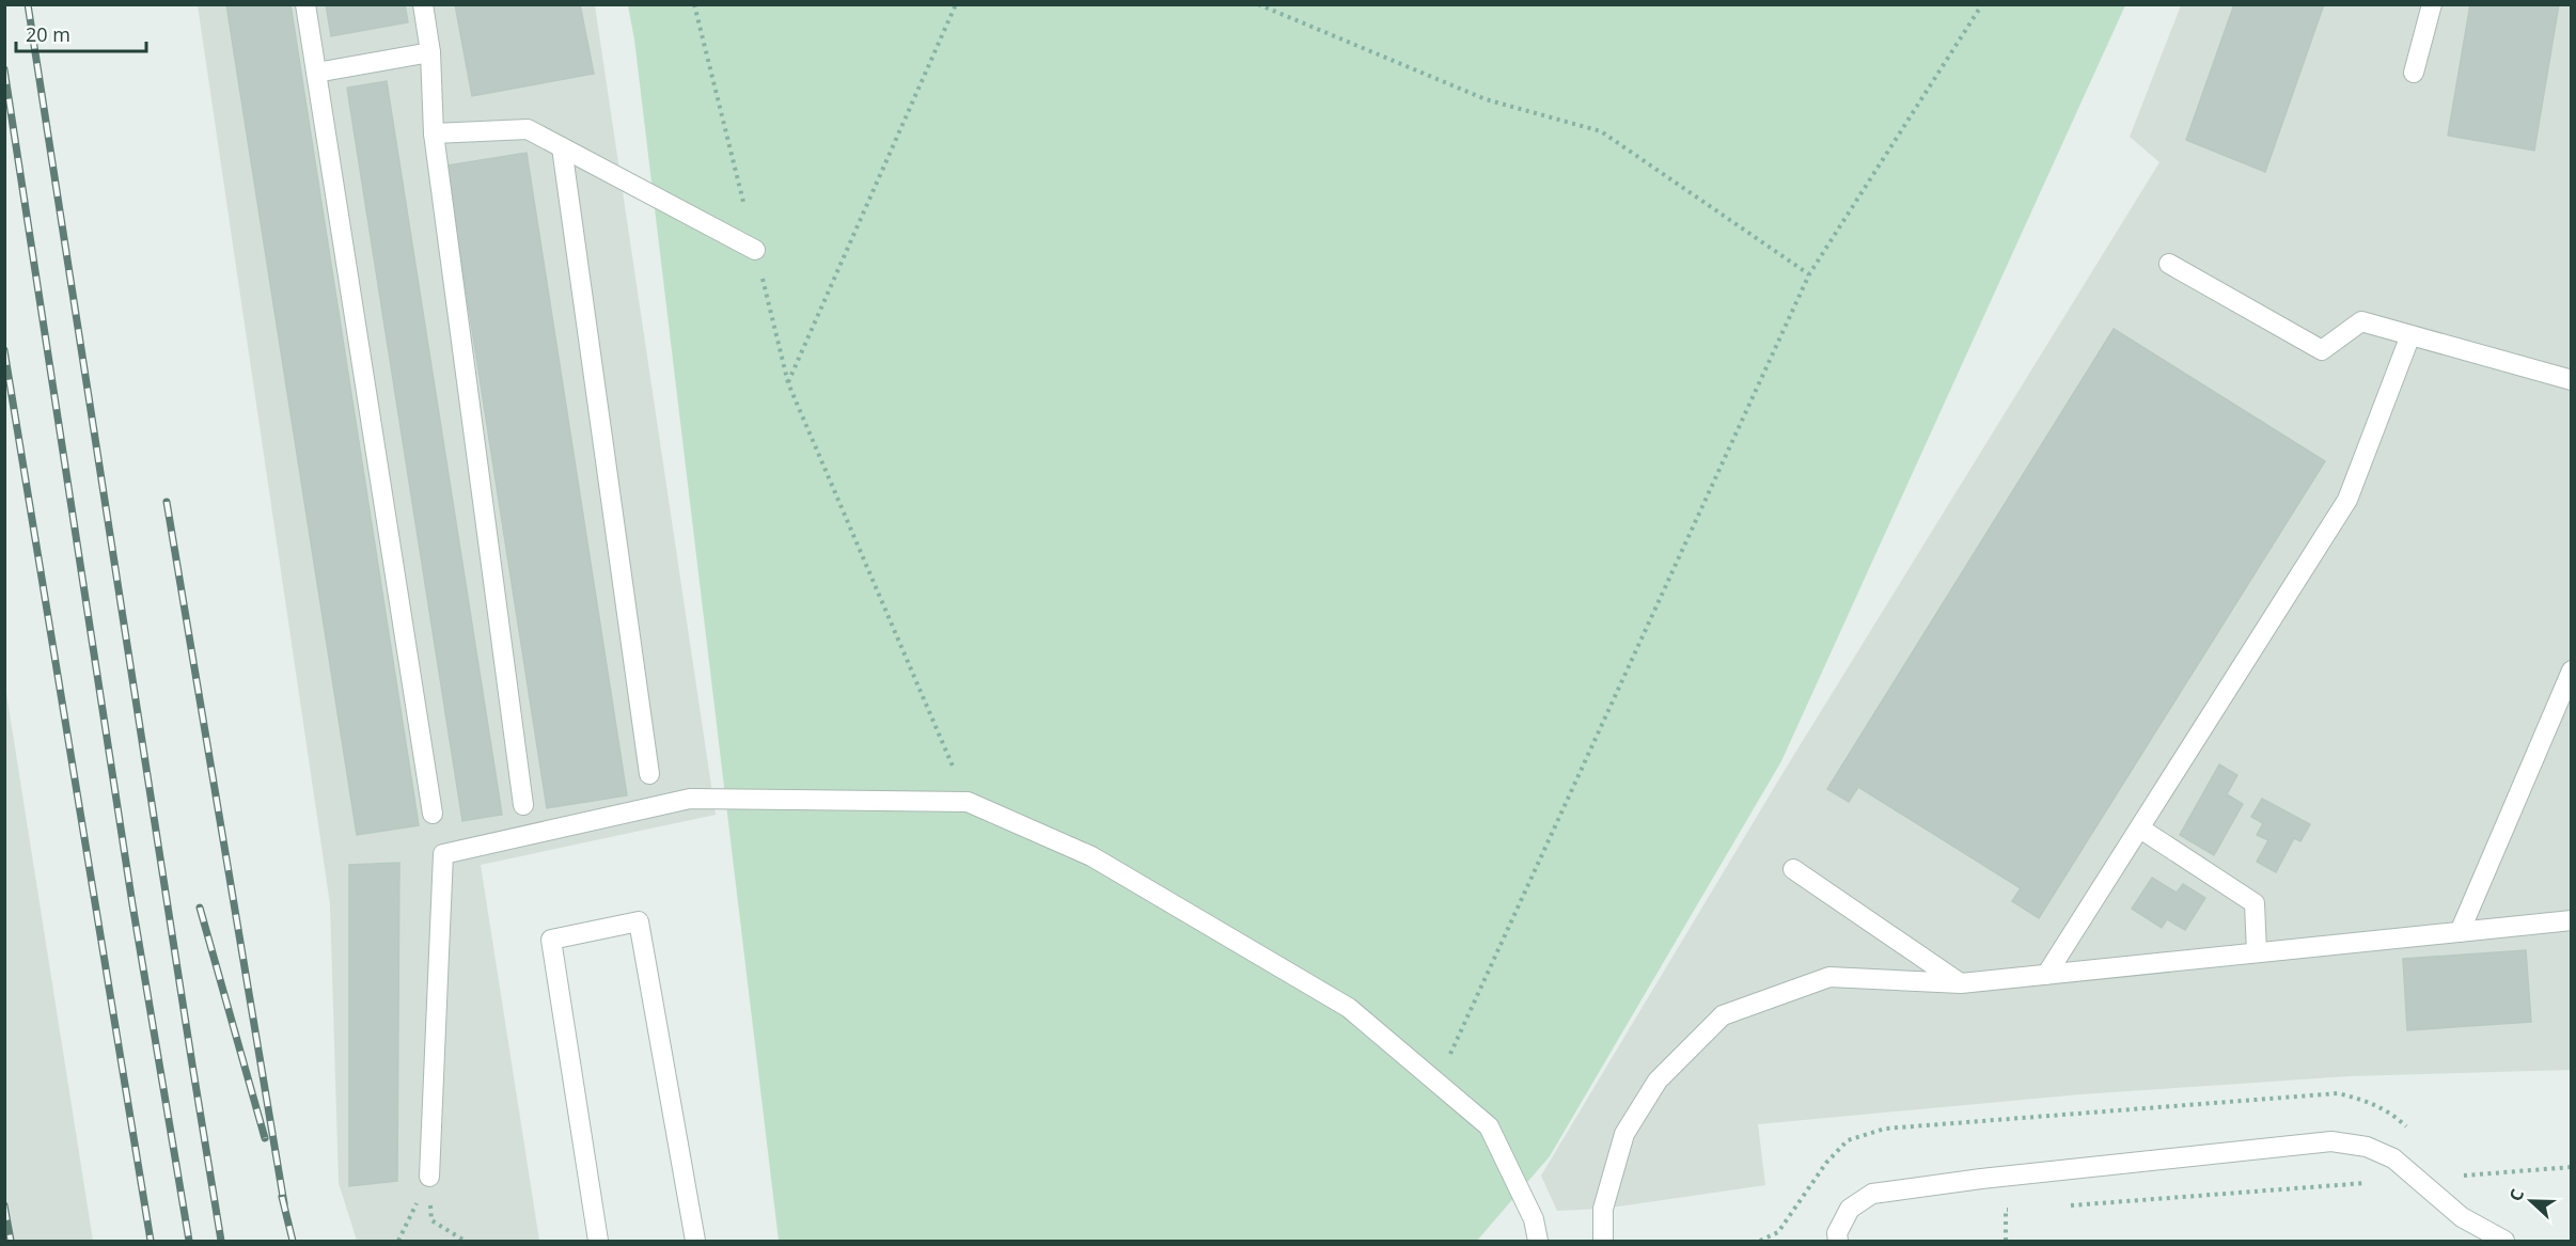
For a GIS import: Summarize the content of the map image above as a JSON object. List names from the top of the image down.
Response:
{
  "scale_bar": "20 m",
  "north": "left"
}
